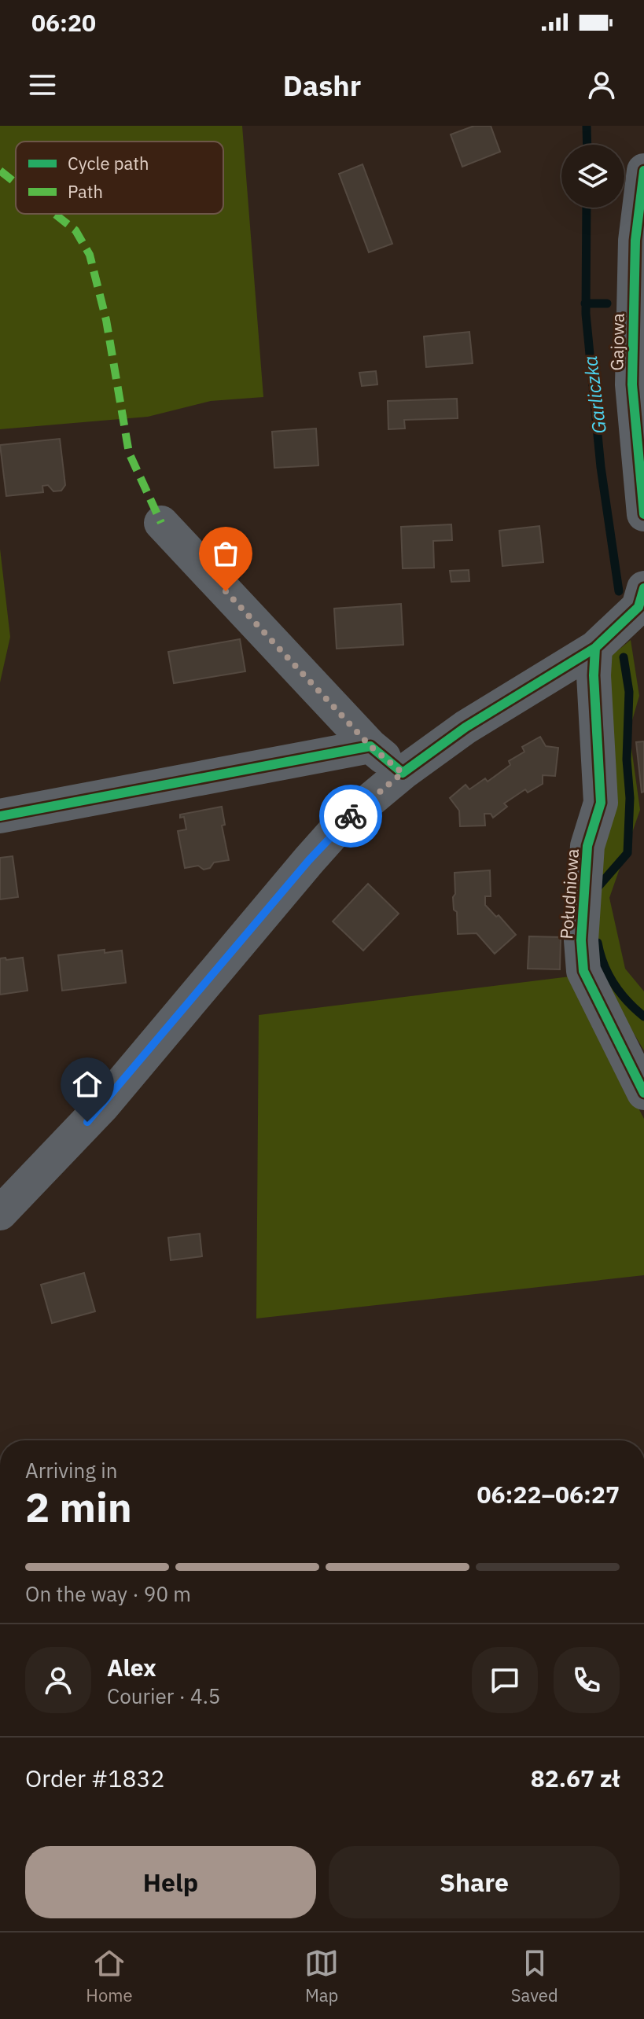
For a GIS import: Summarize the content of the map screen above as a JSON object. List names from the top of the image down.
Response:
{
  "streets": {
    "street": ["Gajowa", "Południowa"]
  },
  "water": ["Garliczka"],
  "legend": ["Cycle path", "Path"],
  "page": {
    "status": "06:20",
    "header": "Dashr",
    "heading": ["2 min", "Arriving in", "06:22–06:27"],
    "panel": [
      "Alex",
      "Courier · 4.5",
      "Order #1832",
      "82.67 zł"
    ],
    "bar": "On the way · 90 m",
    "buttons": ["Help", "Share"],
    "tabs": ["Home", "Map", "Saved"]
  }
}
